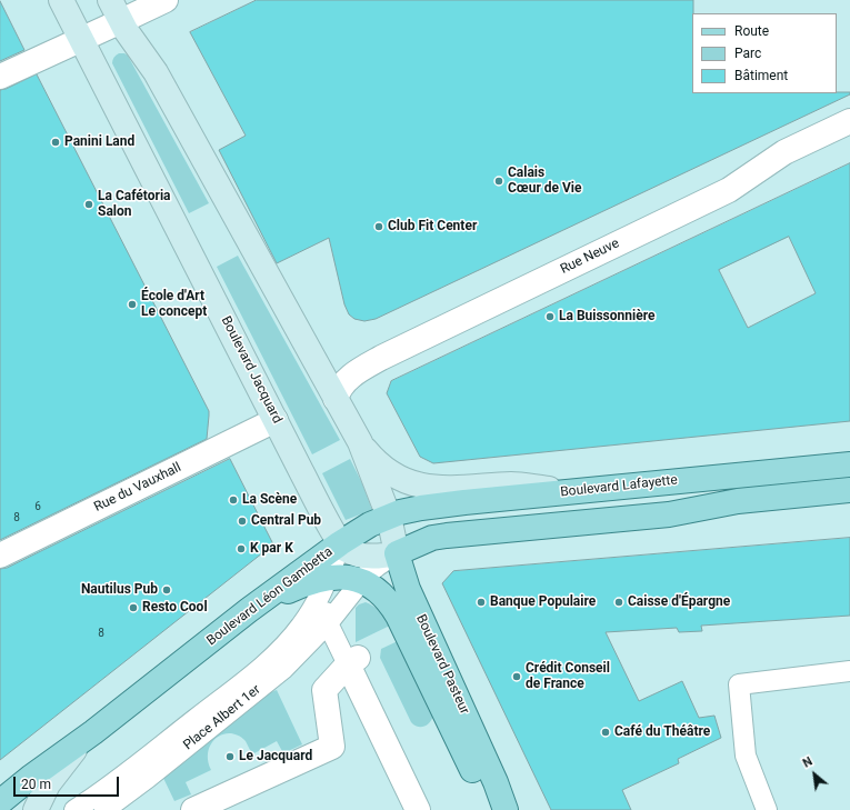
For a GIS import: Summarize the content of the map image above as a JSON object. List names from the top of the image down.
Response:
{
  "streets": {
    "main road": ["Boulevard Lafayette", "Boulevard Léon Gambetta", "Boulevard Pasteur"],
    "street": ["Rue Neuve", "Boulevard Jacquard", "Rue du Vauxhall"],
    "lane": ["Place Albert 1er"]
  },
  "crossings": [
    ["Boulevard Jacquard", "Boulevard Lafayette"],
    ["Boulevard Jacquard", "Rue du Vauxhall"],
    ["Boulevard Jacquard", "Boulevard Léon Gambetta"],
    ["Boulevard Lafayette", "Boulevard Léon Gambetta"],
    ["Boulevard Lafayette", "Boulevard Pasteur"],
    ["Boulevard Léon Gambetta", "Boulevard Pasteur"],
    ["Boulevard Léon Gambetta", "Place Albert 1er"],
    ["Boulevard Pasteur", "Place Albert 1er"]
  ],
  "places": [
    "Panini Land",
    "Calais Cœur de Vie",
    "La Cafétoria Salon",
    "Club Fit Center",
    "École d'Art Le concept",
    "La Buissonnière",
    "La Scène",
    "Central Pub",
    "K par K",
    "Nautilus Pub",
    "Banque Populaire",
    "Caisse d'Épargne",
    "Resto Cool",
    "Crédit Conseil de France",
    "Café du Théâtre",
    "Le Jacquard"
  ],
  "house_numbers": ["6", "8", "8"],
  "legend": ["Route", "Parc", "Bâtiment"],
  "scale_bar": "20 m",
  "north": "top left"
}
